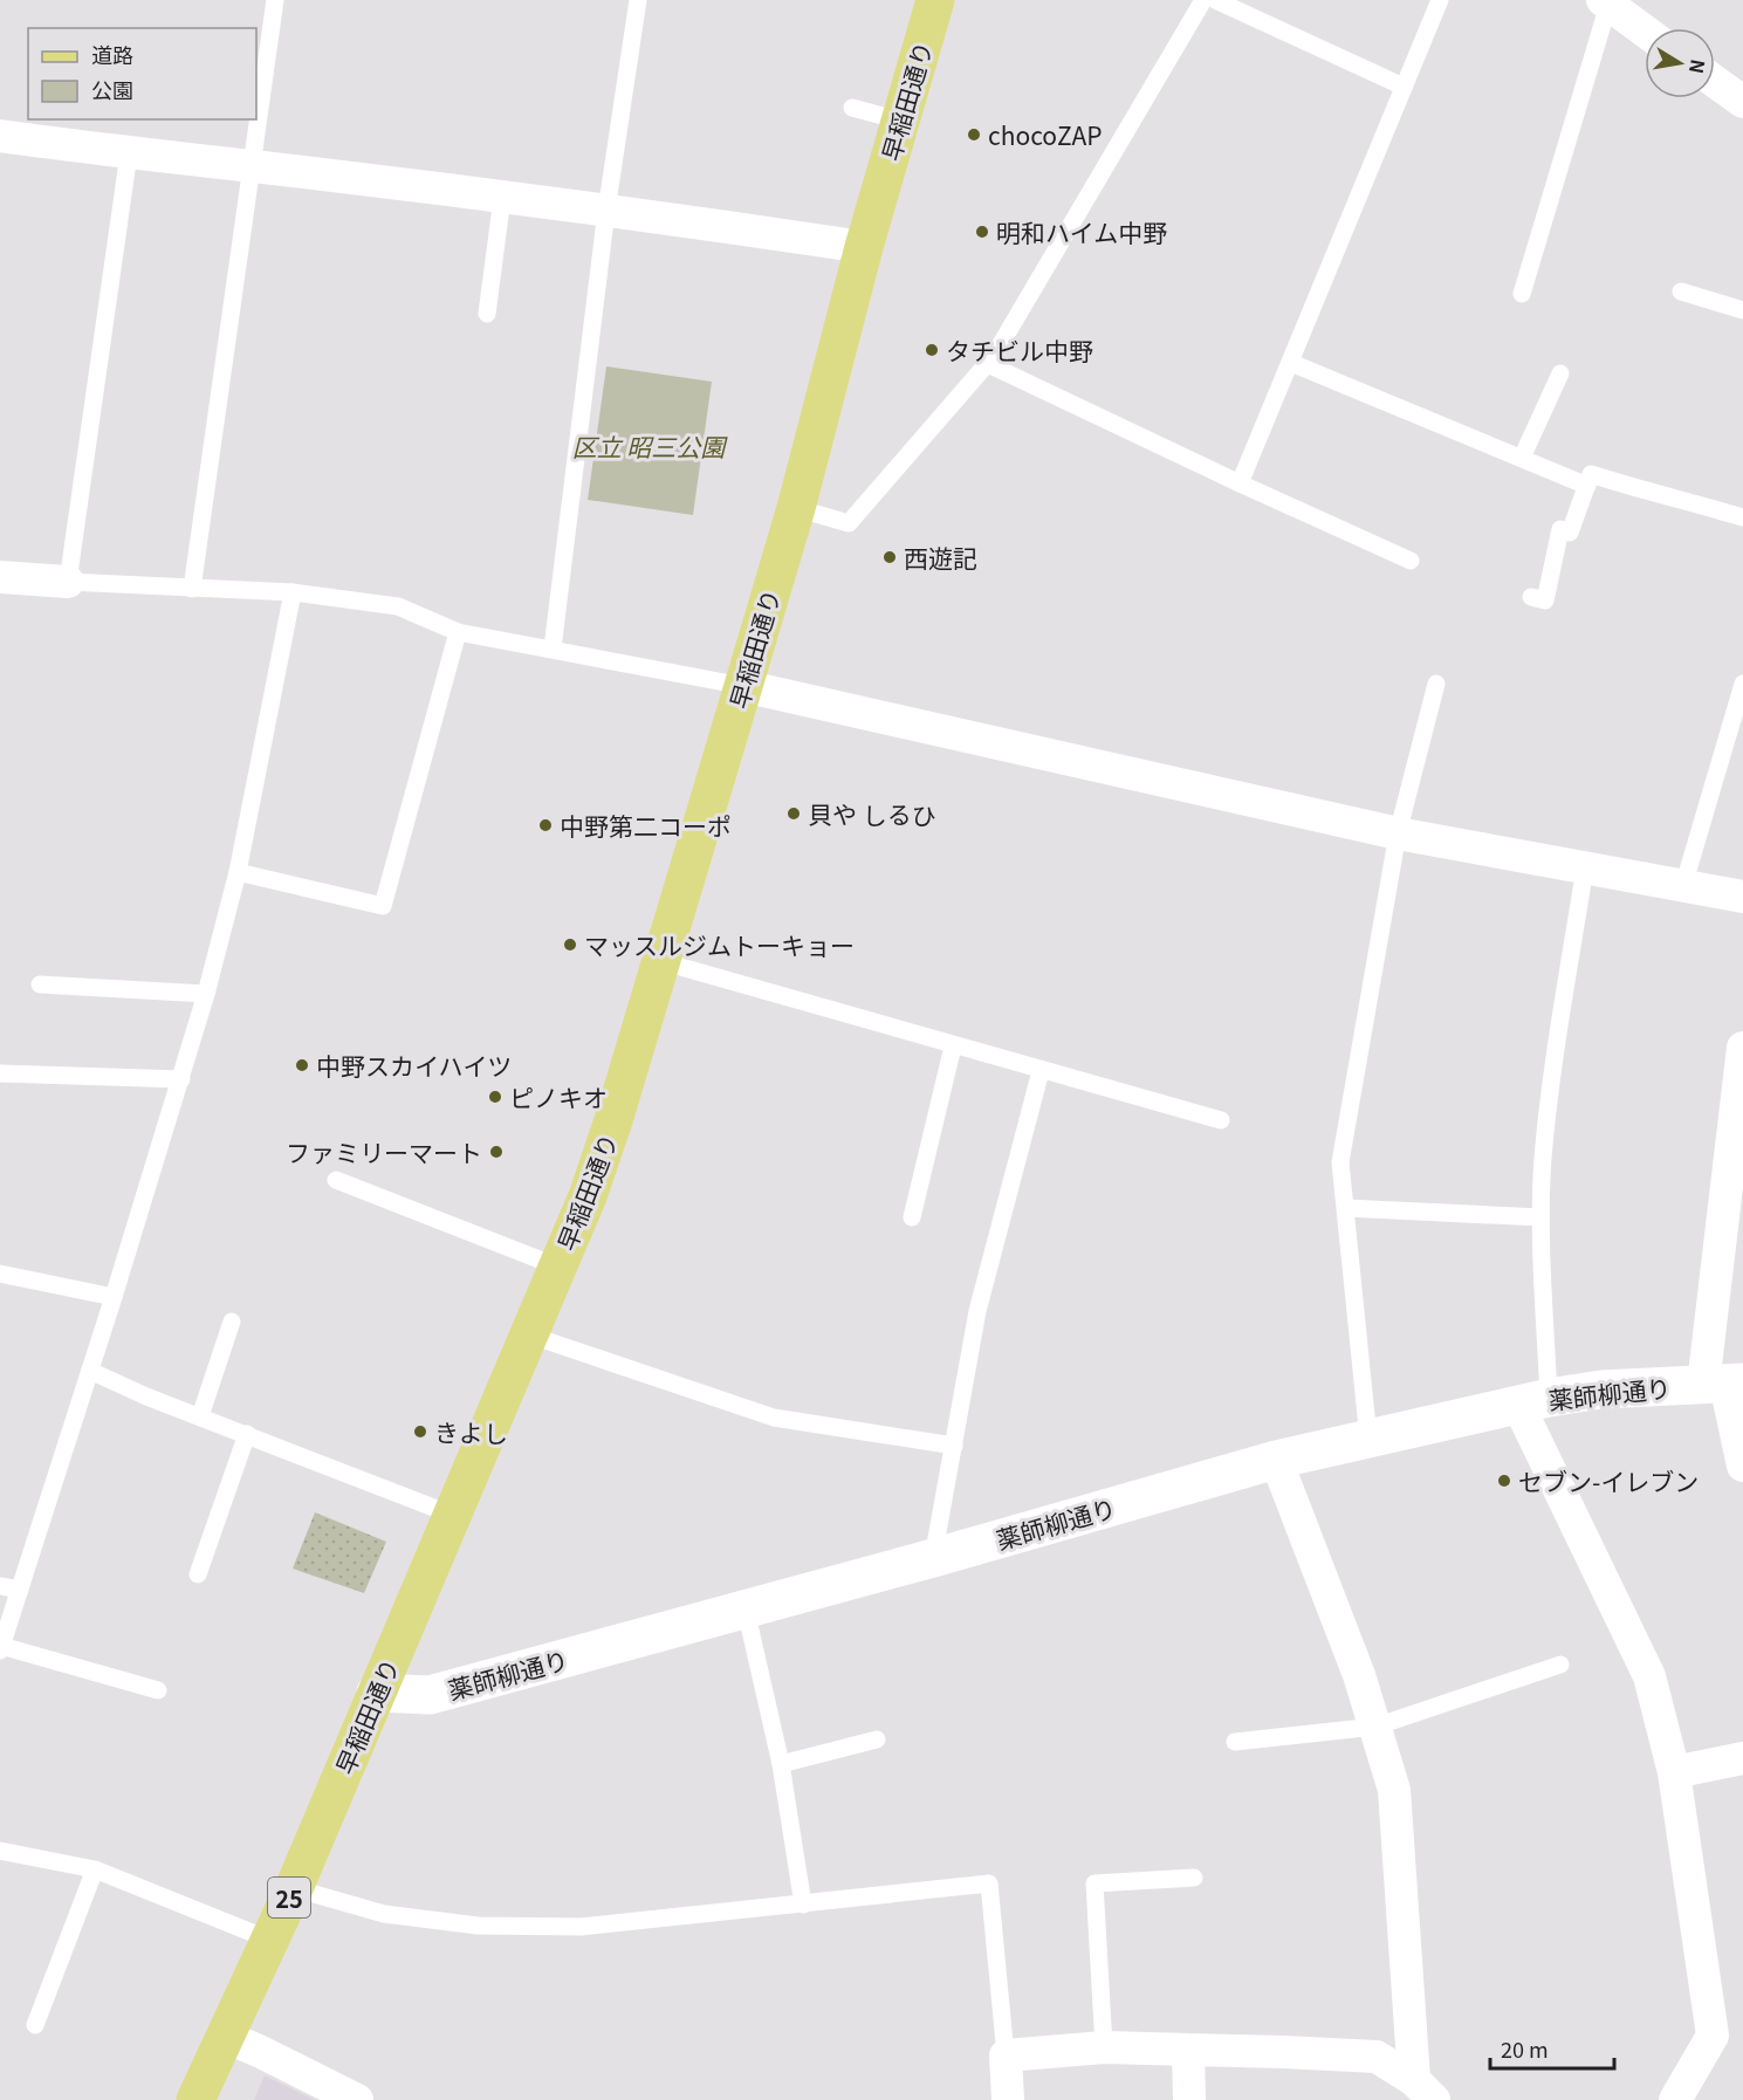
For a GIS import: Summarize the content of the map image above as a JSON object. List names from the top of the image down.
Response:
{
  "streets": {
    "main road": ["早稲田通り", "25"],
    "street": ["薬師柳通り"]
  },
  "crossings": [
    ["早稲田通り", "薬師柳通り"]
  ],
  "parks": ["区立 昭三公園"],
  "places": [
    "chocoZAP",
    "明和ハイム中野",
    "タチビル中野",
    "西遊記",
    "貝や しるひ",
    "中野第二コーポ",
    "マッスルジムトーキョー",
    "中野スカイハイツ",
    "ピノキオ",
    "ファミリーマート",
    "きよし",
    "セブン-イレブン"
  ],
  "legend": ["道路", "公園"],
  "scale_bar": "20 m",
  "north": "right"
}
